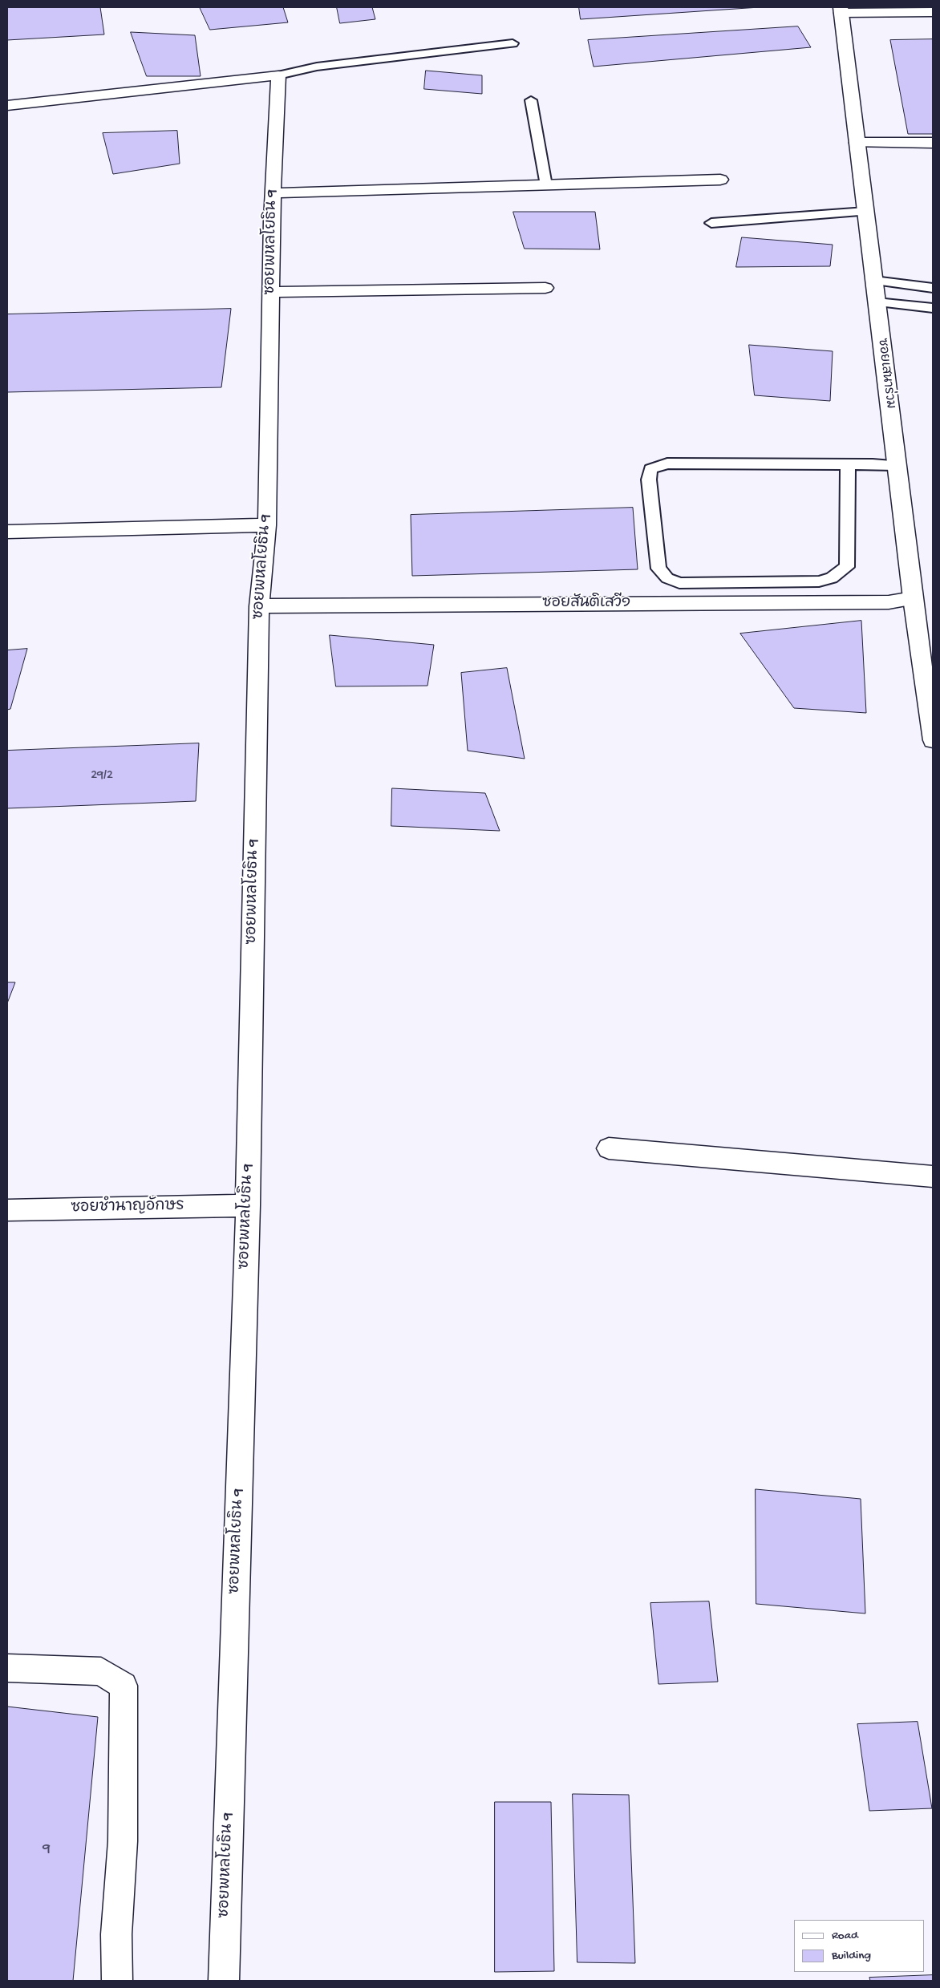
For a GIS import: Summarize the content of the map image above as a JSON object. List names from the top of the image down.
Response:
{
  "streets": {
    "street": [
      "ซอยพหลโยธิน 9",
      "ซอยเสนาร่วม",
      "ซอยสันติเสวี๑",
      "ซอยชำนาญอักษร"
    ]
  },
  "crossings": [
    ["ซอยพหลโยธิน 9", "ซอยสันติเสวี๑"],
    ["ซอยพหลโยธิน 9", "ซอยชำนาญอักษร"],
    ["ซอยเสนาร่วม", "ซอยสันติเสวี๑"]
  ],
  "house_numbers": ["29/2", "9"],
  "legend": ["Road", "Building"]
}
